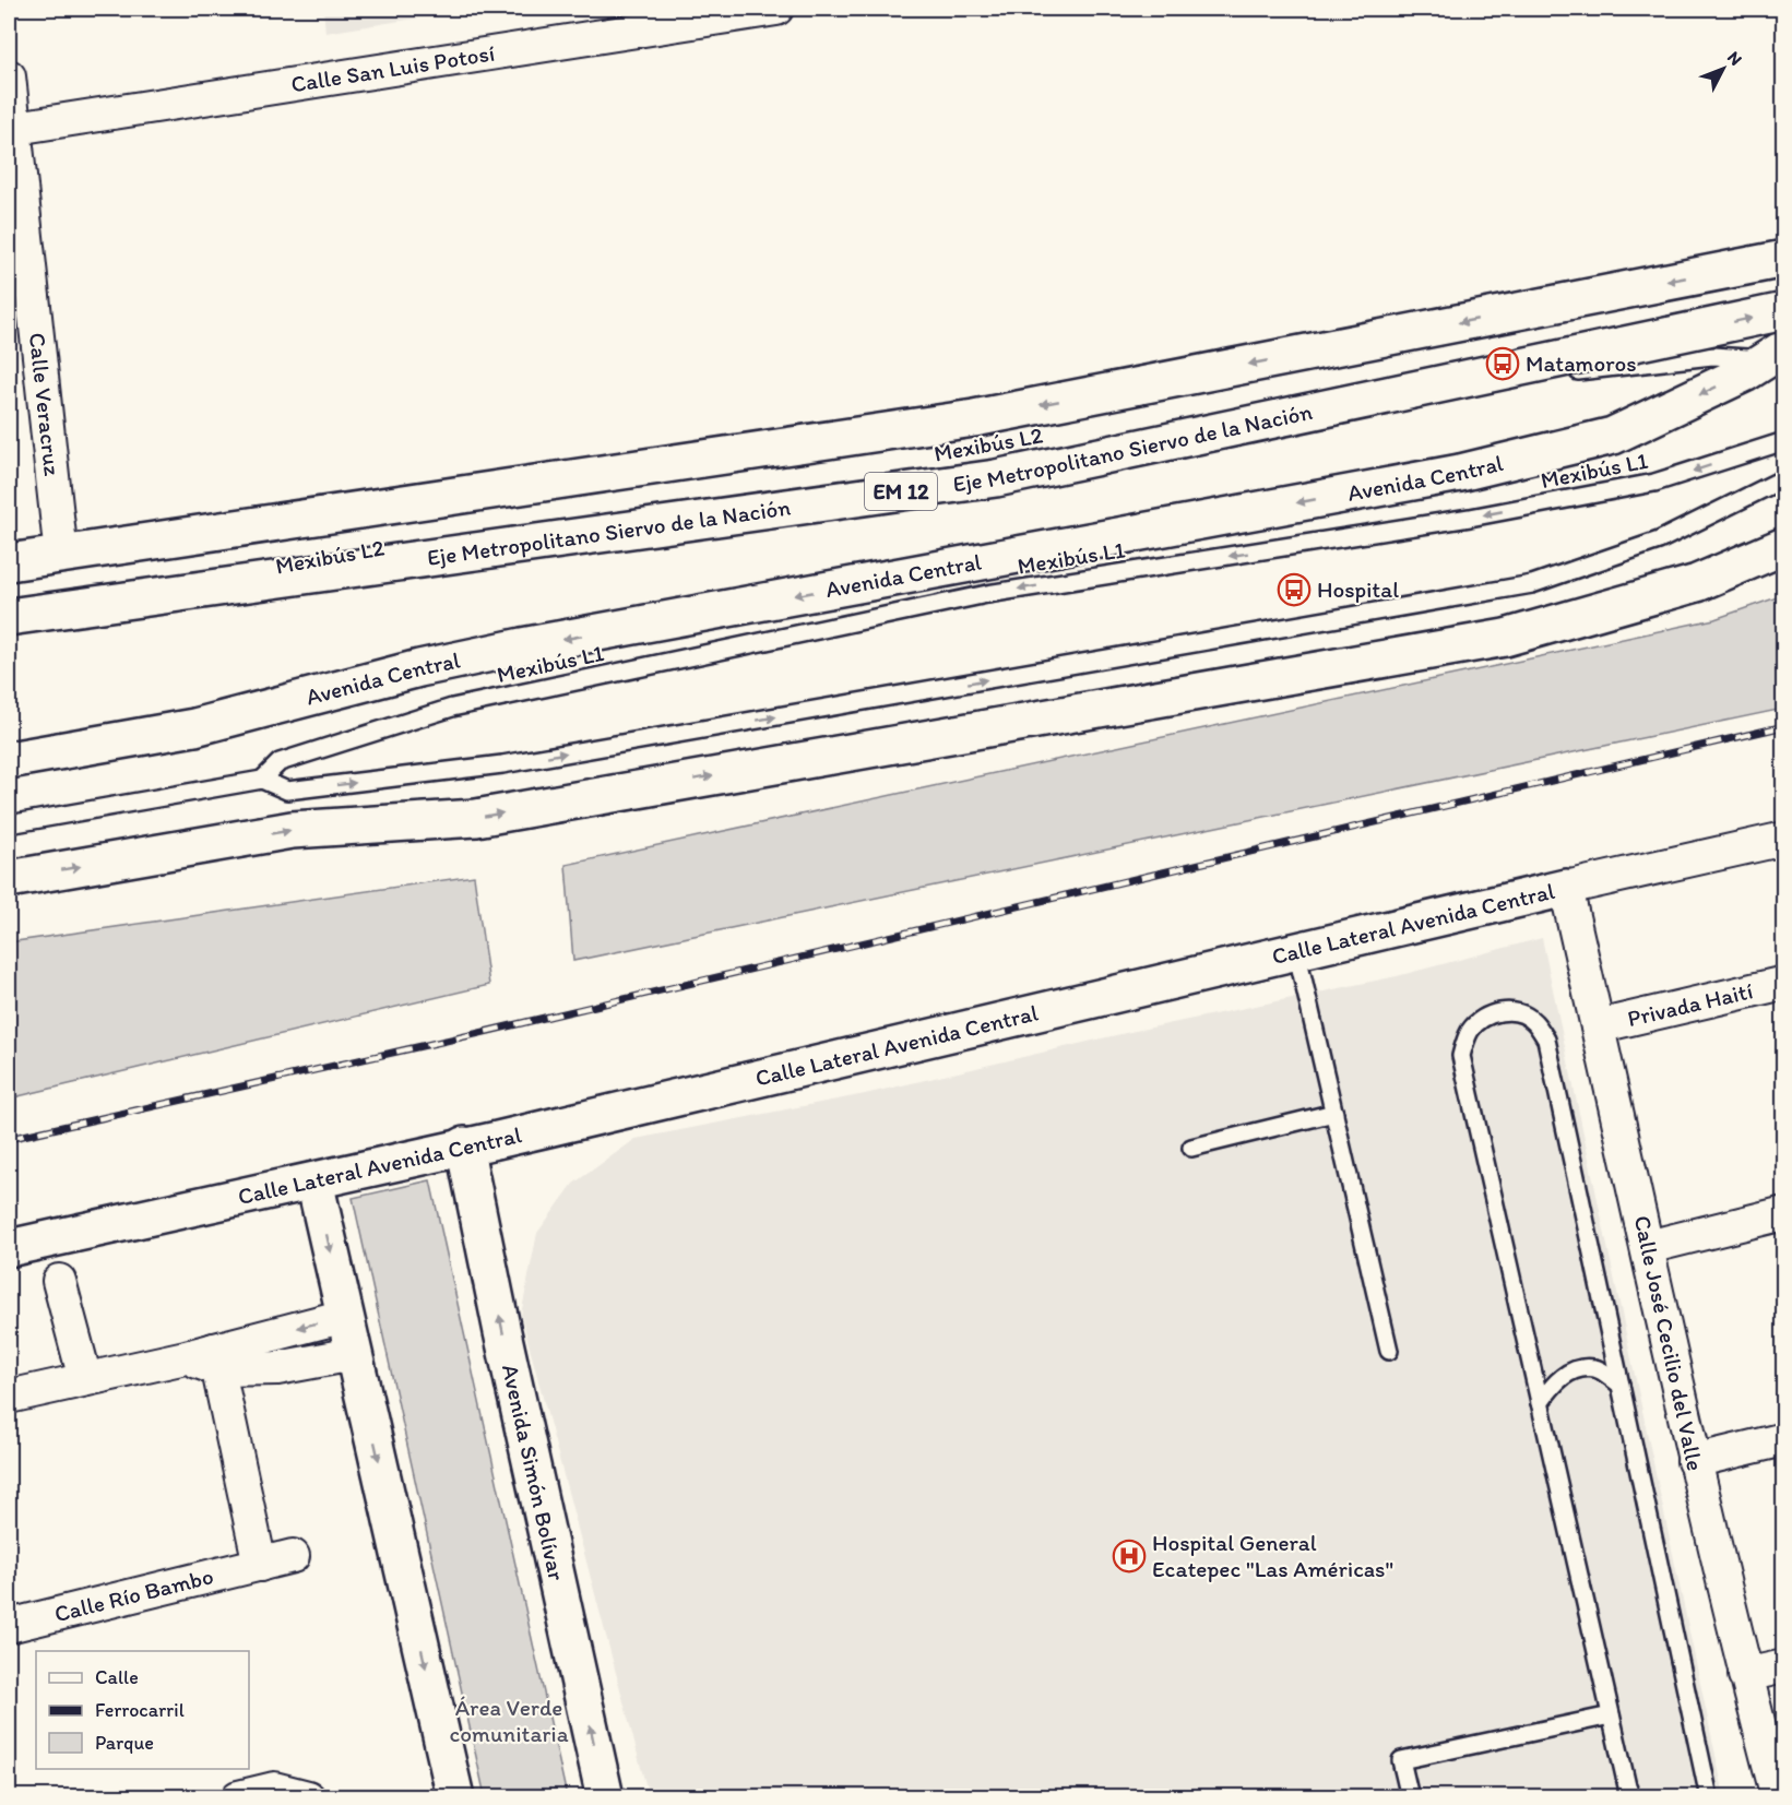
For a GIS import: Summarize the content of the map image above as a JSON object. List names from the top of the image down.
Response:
{
  "streets": {
    "main road": [
      "Eje Metropolitano Siervo de la Nación",
      "Avenida Central",
      "EM 12",
      "Calle Lateral Avenida Central",
      "Avenida Simón Bolívar"
    ],
    "street": [
      "Calle San Luis Potosí",
      "Calle Veracruz",
      "Privada Haití",
      "Calle José Cecilio del Valle",
      "Calle Río Bambo"
    ],
    "lane": ["Mexibús L2", "Mexibús L1"]
  },
  "crossings": [
    ["Calle San Luis Potosí", "Calle Veracruz"],
    ["Mexibús L2", "Avenida Central"],
    ["Calle Lateral Avenida Central", "Calle José Cecilio del Valle"],
    ["Calle Lateral Avenida Central", "Avenida Simón Bolívar"],
    ["Privada Haití", "Calle José Cecilio del Valle"]
  ],
  "parks": ["Área Verde comunitaria"],
  "places": {
    "bus stop": ["Matamoros", "Hospital"],
    "hospital": ["Hospital General Ecatepec \"Las Américas\""]
  },
  "legend": ["Calle", "Ferrocarril", "Parque"],
  "north": "top right"
}
